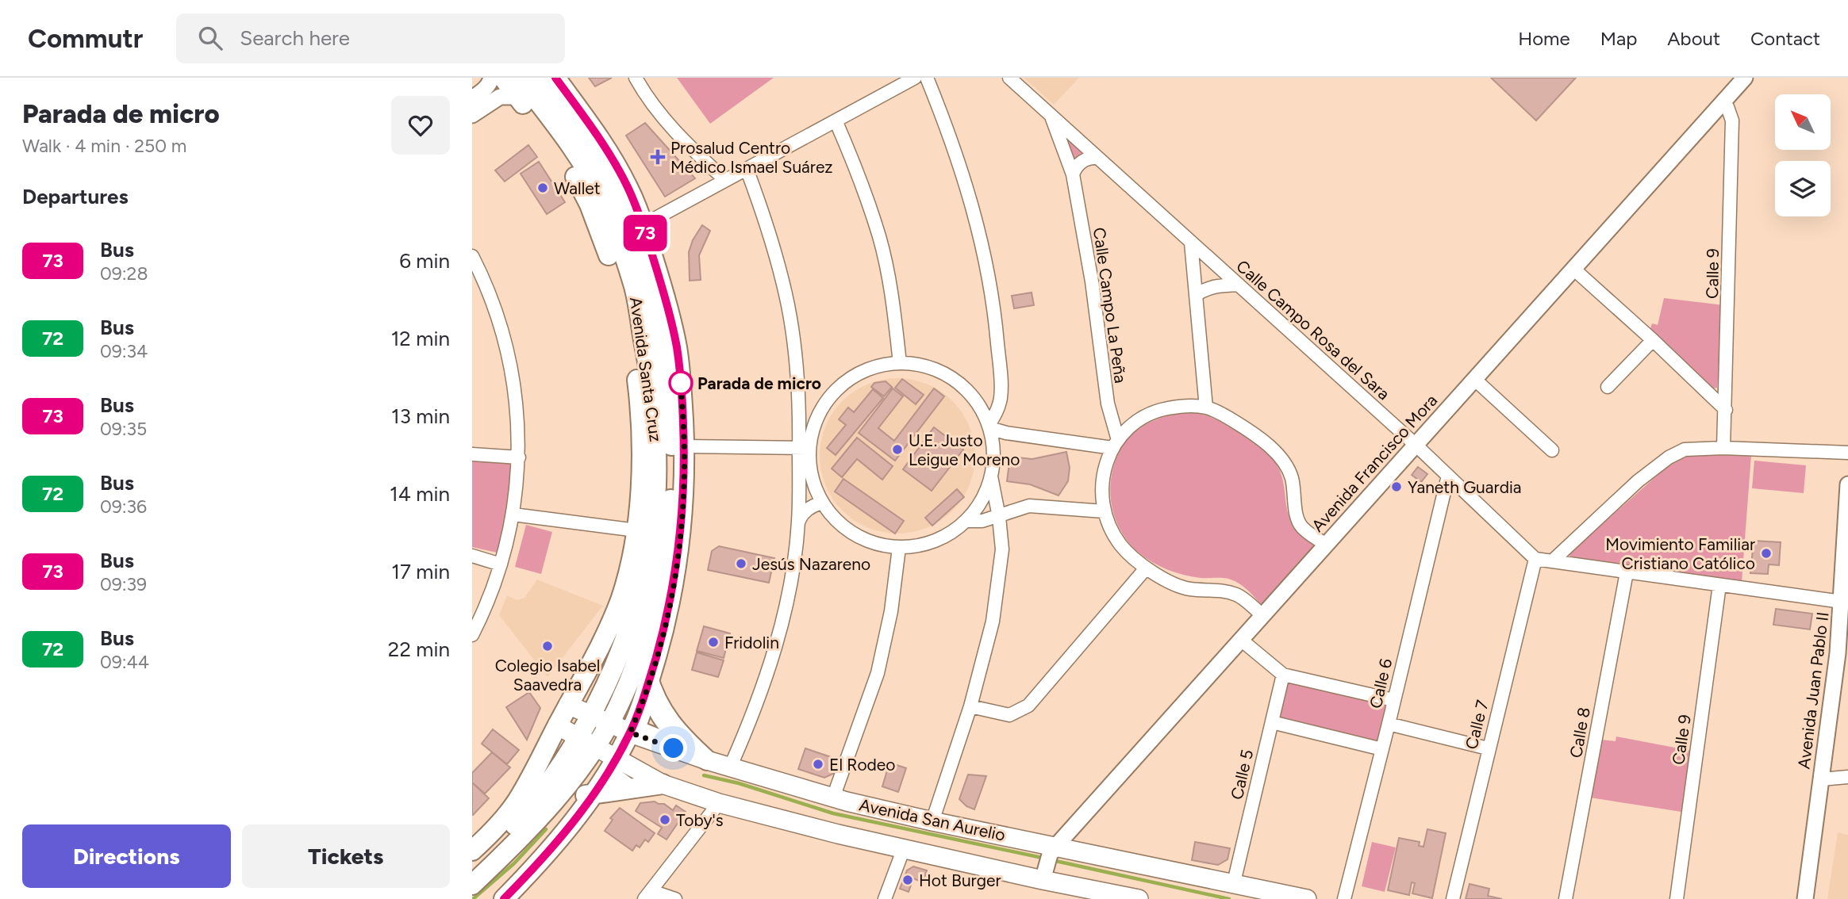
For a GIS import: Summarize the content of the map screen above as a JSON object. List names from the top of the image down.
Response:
{
  "streets": {
    "main road": ["Avenida Santa Cruz", "Avenida San Aurelio"],
    "street": [
      "Calle 9",
      "Calle Campo La Peña",
      "Calle Campo Rosa del Sara",
      "Avenida Francisco Mora",
      "Calle 6",
      "Avenida Juan Pablo II",
      "Calle 7",
      "Calle 8",
      "Calle 5"
    ]
  },
  "crossings": [
    ["Calle 9", "Avenida Francisco Mora"],
    ["Calle Campo La Peña", "Calle Campo Rosa del Sara"],
    ["Calle Campo Rosa del Sara", "Avenida Francisco Mora"],
    ["Calle Campo Rosa del Sara", "Calle 6"],
    ["Calle Campo Rosa del Sara", "Calle 7"],
    ["Avenida Santa Cruz", "Avenida San Aurelio"],
    ["Avenida Francisco Mora", "Avenida San Aurelio"],
    ["Calle 5", "Avenida San Aurelio"]
  ],
  "places": {
    "health": ["Prosalud Centro Médico Ismael Suárez"],
    "other": [
      "Wallet",
      "Parada de micro",
      "U.E. Justo Leigue Moreno",
      "Yaneth Guardia",
      "Movimiento Familiar Cristiano Católico",
      "Jesús Nazareno",
      "Fridolin",
      "Colegio Isabel Saavedra",
      "El Rodeo",
      "Toby's",
      "Hot Burger"
    ]
  },
  "lines": ["bus line 73"],
  "north": "top left",
  "page": {
    "header": "Commutr",
    "search": "Search here",
    "nav": [
      "Home",
      "Map",
      "About",
      "Contact"
    ],
    "heading": [
      ["Parada de micro", "Walk · 4 min · 250 m"],
      "Departures"
    ],
    "on_map": "73",
    "list": [
      {
        "mark": "73",
        "name": "Bus",
        "note": "09:28",
        "value": "6 min"
      },
      {
        "mark": "72",
        "name": "Bus",
        "note": "09:34",
        "value": "12 min"
      },
      {
        "mark": "73",
        "name": "Bus",
        "note": "09:35",
        "value": "13 min"
      },
      {
        "mark": "72",
        "name": "Bus",
        "note": "09:36",
        "value": "14 min"
      },
      {
        "mark": "73",
        "name": "Bus",
        "note": "09:39",
        "value": "17 min"
      },
      {
        "mark": "72",
        "name": "Bus",
        "note": "09:44",
        "value": "22 min"
      }
    ],
    "buttons": ["Directions", "Tickets"]
  }
}
